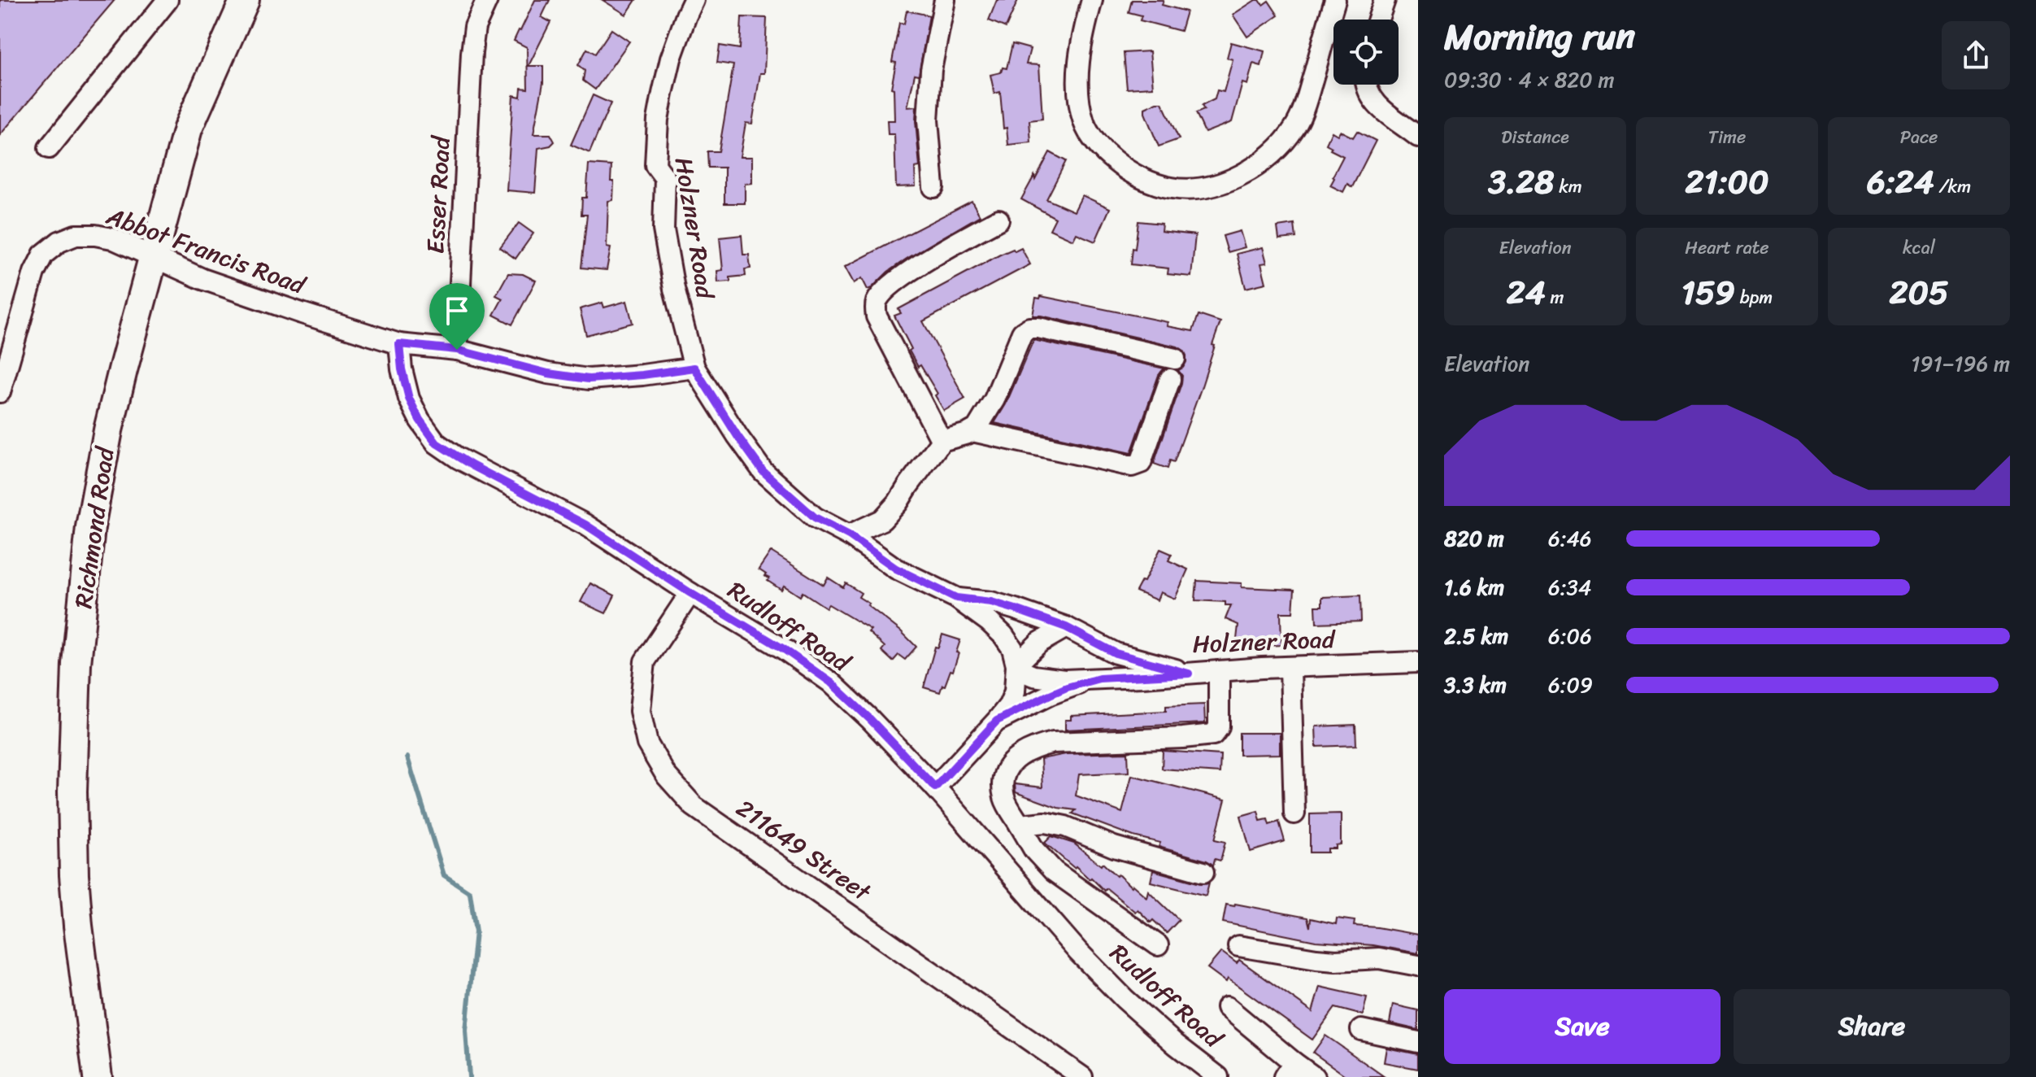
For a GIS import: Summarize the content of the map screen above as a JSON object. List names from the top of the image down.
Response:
{
  "streets": {
    "highway": ["Richmond Road"],
    "street": [
      "Esser Road",
      "Holzner Road",
      "Abbot Francis Road",
      "Rudloff Road",
      "211649 Street"
    ]
  },
  "crossings": [
    ["Esser Road", "Abbot Francis Road"],
    ["Abbot Francis Road", "Richmond Road"],
    ["Abbot Francis Road", "Rudloff Road"],
    ["Rudloff Road", "211649 Street"]
  ],
  "page": {
    "heading": ["Morning run", "09:30 · 4 × 820 m"],
    "stats": [
      ["Distance", "3.28 km"],
      ["Time", "21:00"],
      ["Pace", "6:24 /km"],
      ["Elevation", "24 m"],
      ["Heart rate", "159 bpm"],
      ["kcal", "205"]
    ],
    "chart": ["Elevation", "191–196 m"],
    "list": [
      {
        "name": "820 m",
        "note": "6:46"
      },
      {
        "name": "1.6 km",
        "note": "6:34"
      },
      {
        "name": "2.5 km",
        "note": "6:06"
      },
      {
        "name": "3.3 km",
        "note": "6:09"
      }
    ],
    "buttons": ["Save", "Share"]
  }
}
